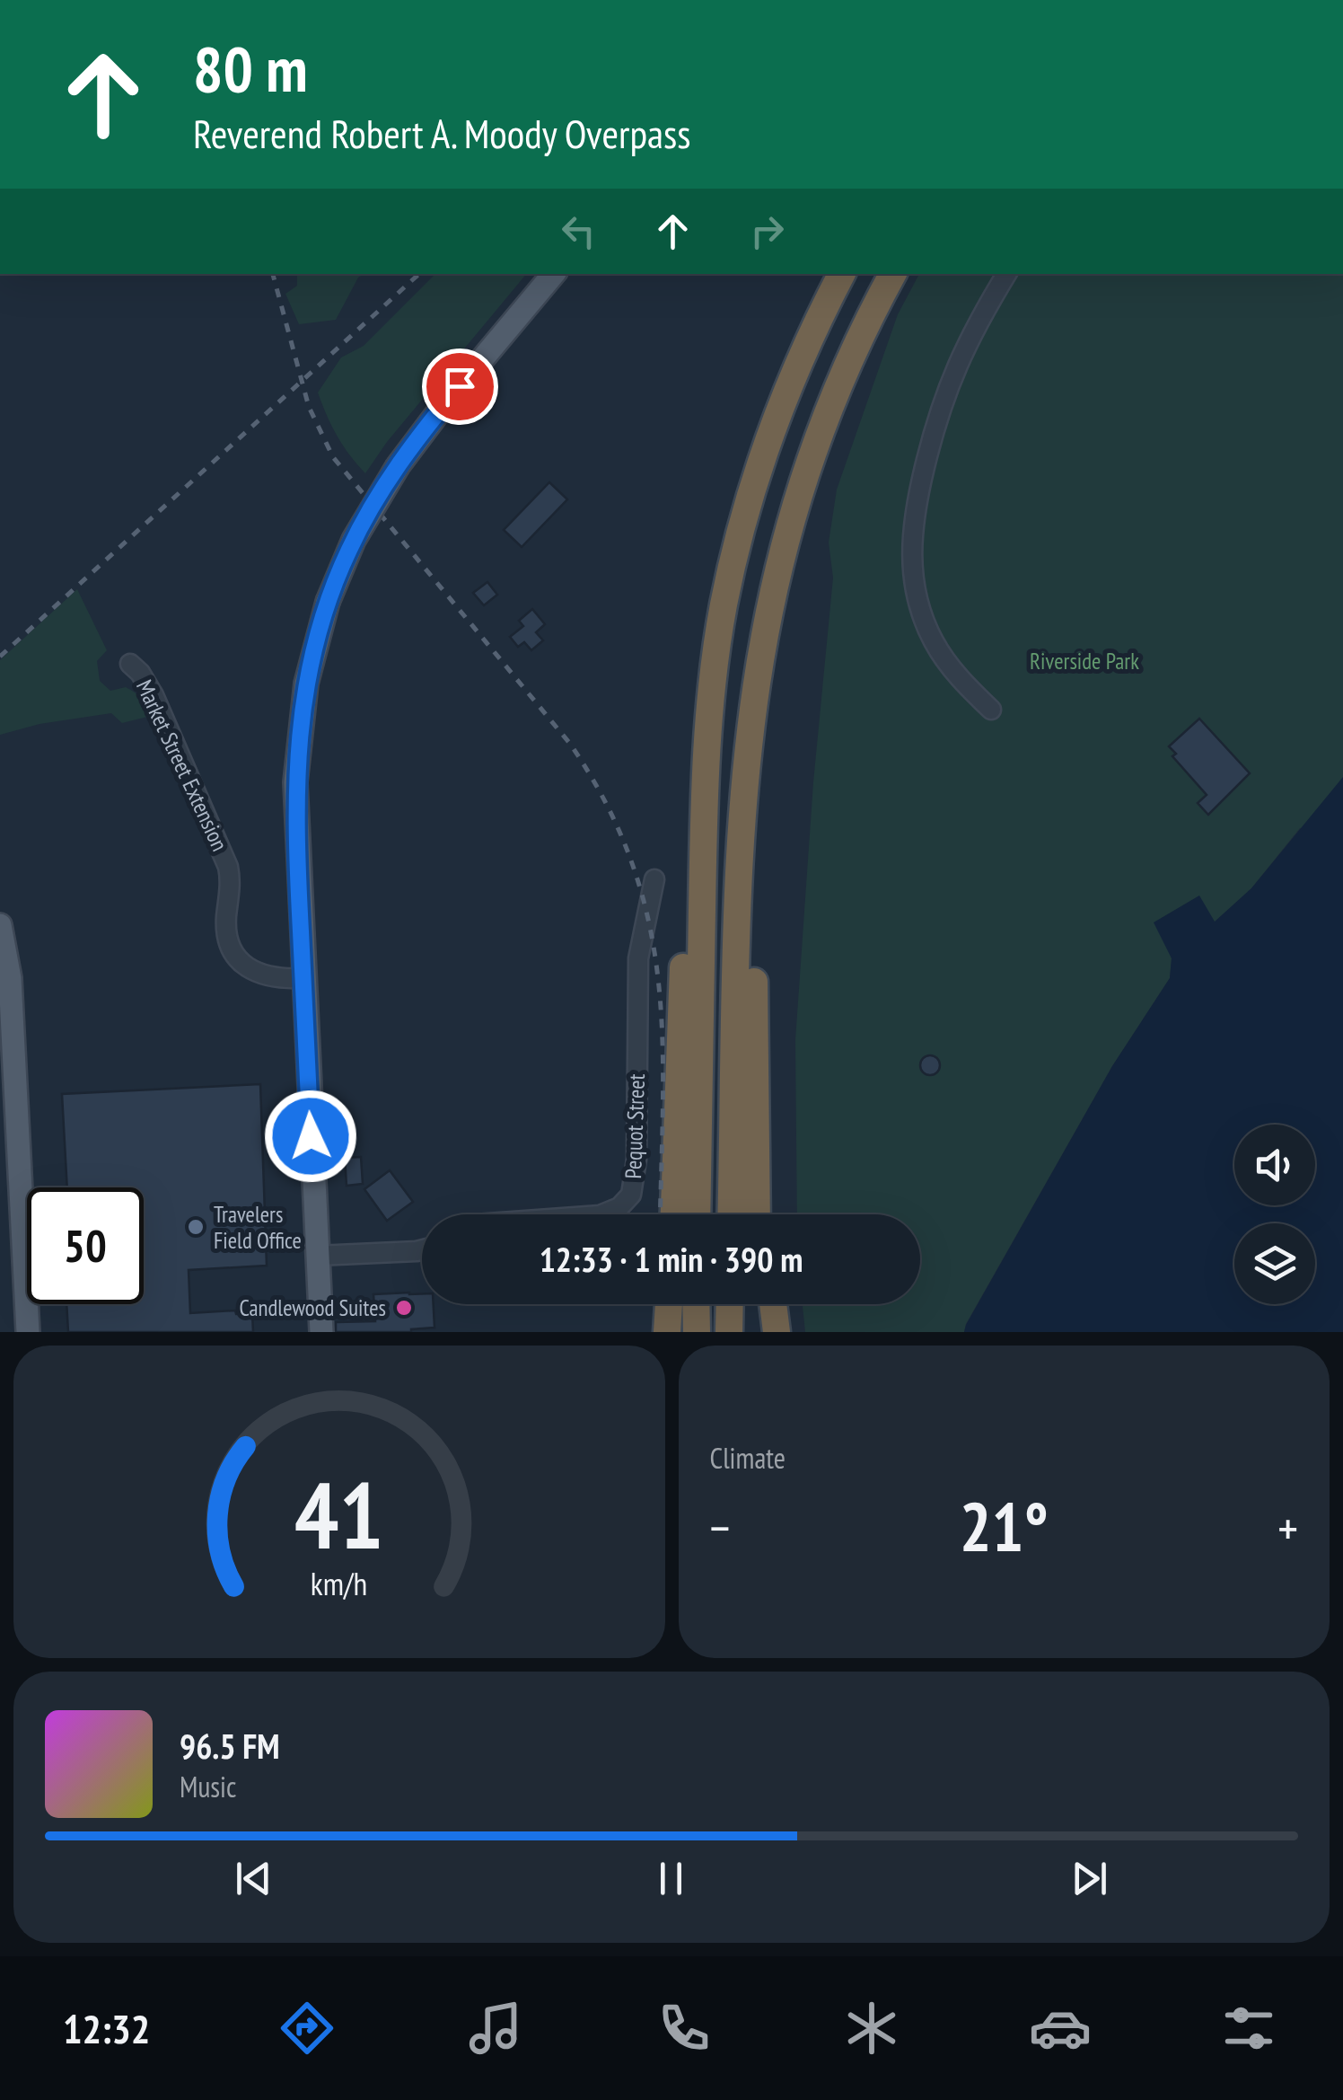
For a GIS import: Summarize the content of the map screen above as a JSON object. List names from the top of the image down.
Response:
{
  "streets": {
    "street": ["Market Street Extension", "Pequot Street"]
  },
  "parks": ["Riverside Park"],
  "places": ["Travelers Field Office", "Candlewood Suites"],
  "page": {
    "turn": ["80 m", "Reverend Robert A. Moody Overpass"],
    "limit": "50",
    "trip": "12:33 · 1 min · 390 m",
    "tile": "Climate",
    "heat": ["−", "21°", "+"],
    "song": ["96.5 FM", "Music"],
    "tabs": "12:32",
    "gauge": ["41", "km/h"]
  }
}
